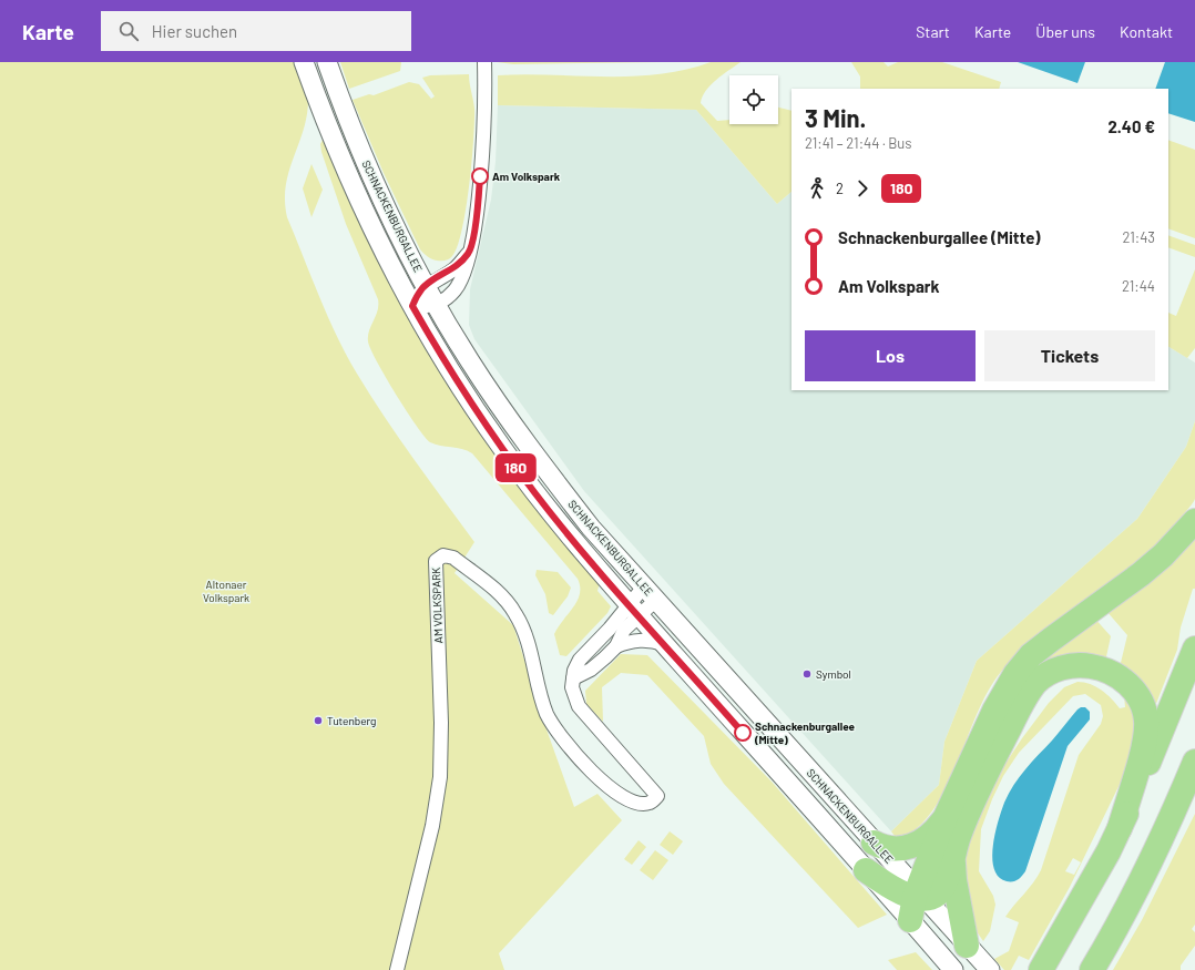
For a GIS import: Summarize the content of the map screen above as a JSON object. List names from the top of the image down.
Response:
{
  "streets": {
    "main road": ["SCHNACKENBURGALLEE"],
    "street": ["AM VOLKSPARK"]
  },
  "crossings": [
    ["SCHNACKENBURGALLEE", "AM VOLKSPARK"]
  ],
  "parks": ["Altonaer Volkspark"],
  "places": [
    "Am Volkspark",
    "Symbol",
    "Tutenberg",
    "Schnackenburgallee (Mitte)"
  ],
  "lines": ["bus line 180"],
  "page": {
    "header": "Karte",
    "search": "Hier suchen",
    "nav": [
      "Start",
      "Karte",
      "Über uns",
      "Kontakt"
    ],
    "on_map": "180",
    "heading": ["3 Min.", "21:41 – 21:44 · Bus", "2.40 €"],
    "legs": ["2", "180"],
    "list": [
      {
        "name": "Schnackenburgallee (Mitte)",
        "value": "21:43"
      },
      {
        "name": "Am Volkspark",
        "value": "21:44"
      }
    ],
    "buttons": ["Los", "Tickets"]
  }
}
